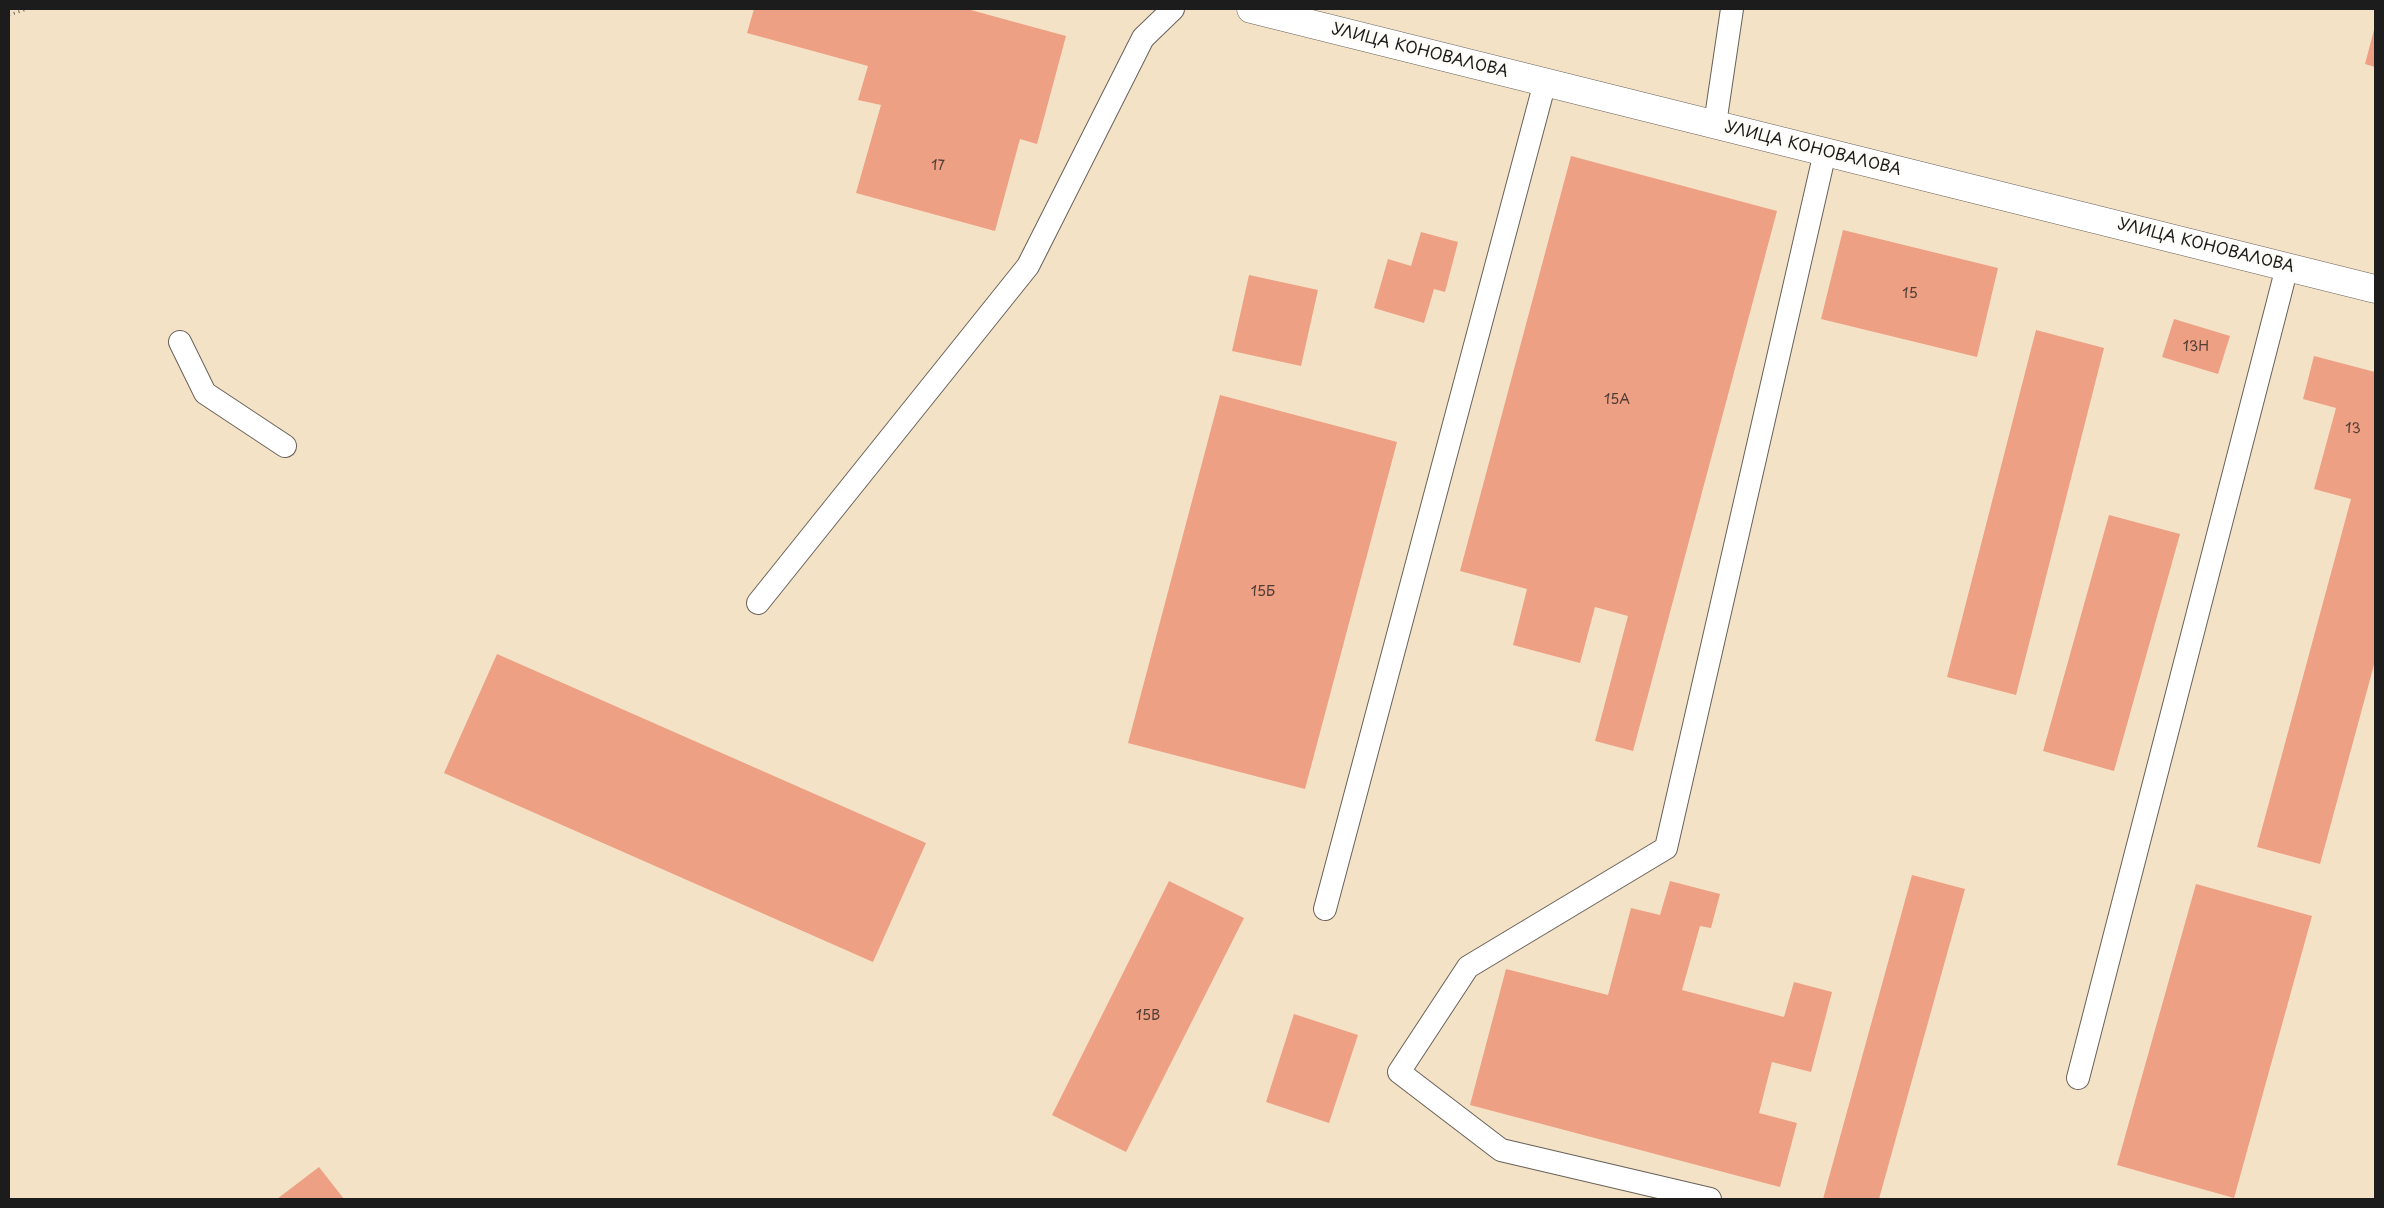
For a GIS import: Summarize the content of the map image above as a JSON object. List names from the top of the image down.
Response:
{
  "streets": {
    "street": ["УЛИЦА КОНОВАЛОВА"]
  },
  "house_numbers": [
    "17",
    "15",
    "13Н",
    "15А",
    "13",
    "15Б",
    "15В"
  ]
}
